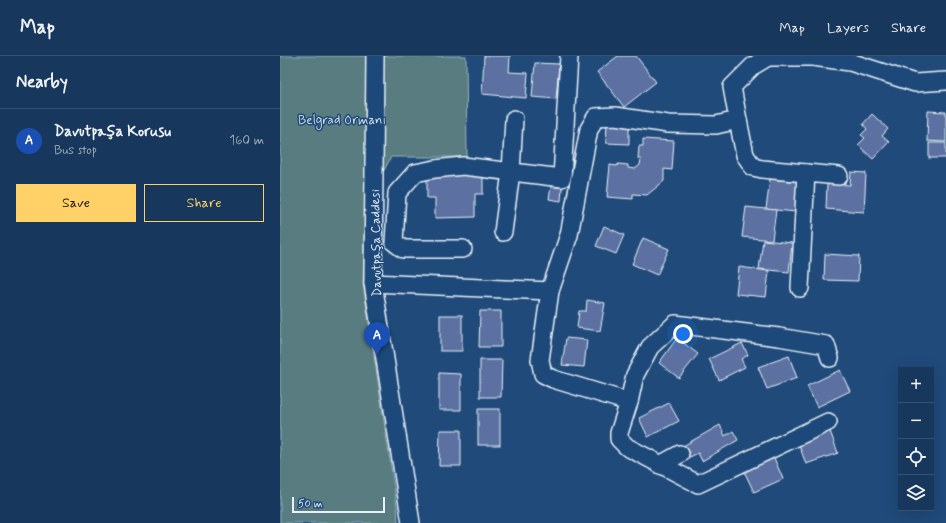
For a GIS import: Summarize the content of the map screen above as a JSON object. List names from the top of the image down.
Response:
{
  "streets": {
    "street": ["Davutpaşa Caddesi"]
  },
  "parks": ["Belgrad Ormanı"],
  "scale_bar": "50 m",
  "page": {
    "header": "Map",
    "nav": ["Map", "Layers", "Share"],
    "heading": "Nearby",
    "list": [
      {
        "mark": "A",
        "name": "Davutpaşa Korusu",
        "note": "Bus stop",
        "value": "160 m"
      }
    ],
    "buttons": ["Save", "Share"],
    "pins": "A",
    "map_buttons": ["+", "−"],
    "scale": "50 m"
  }
}
